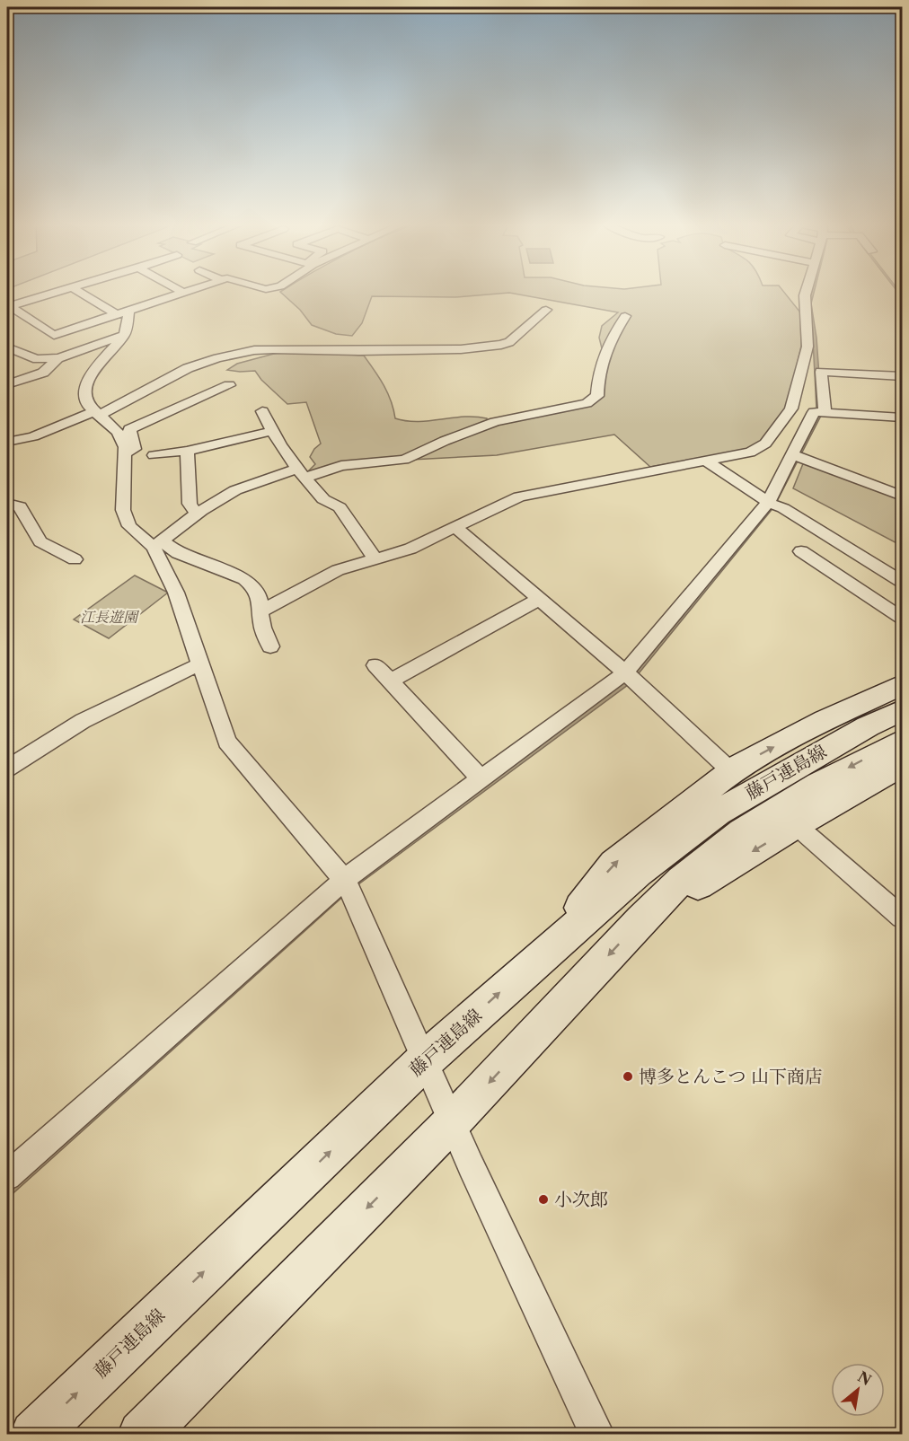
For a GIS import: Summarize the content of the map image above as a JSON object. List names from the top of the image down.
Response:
{
  "streets": {
    "main road": ["藤戸連島線"]
  },
  "parks": ["江長遊園"],
  "places": ["博多とんこつ 山下商店", "小次郎"],
  "north": "top right"
}
